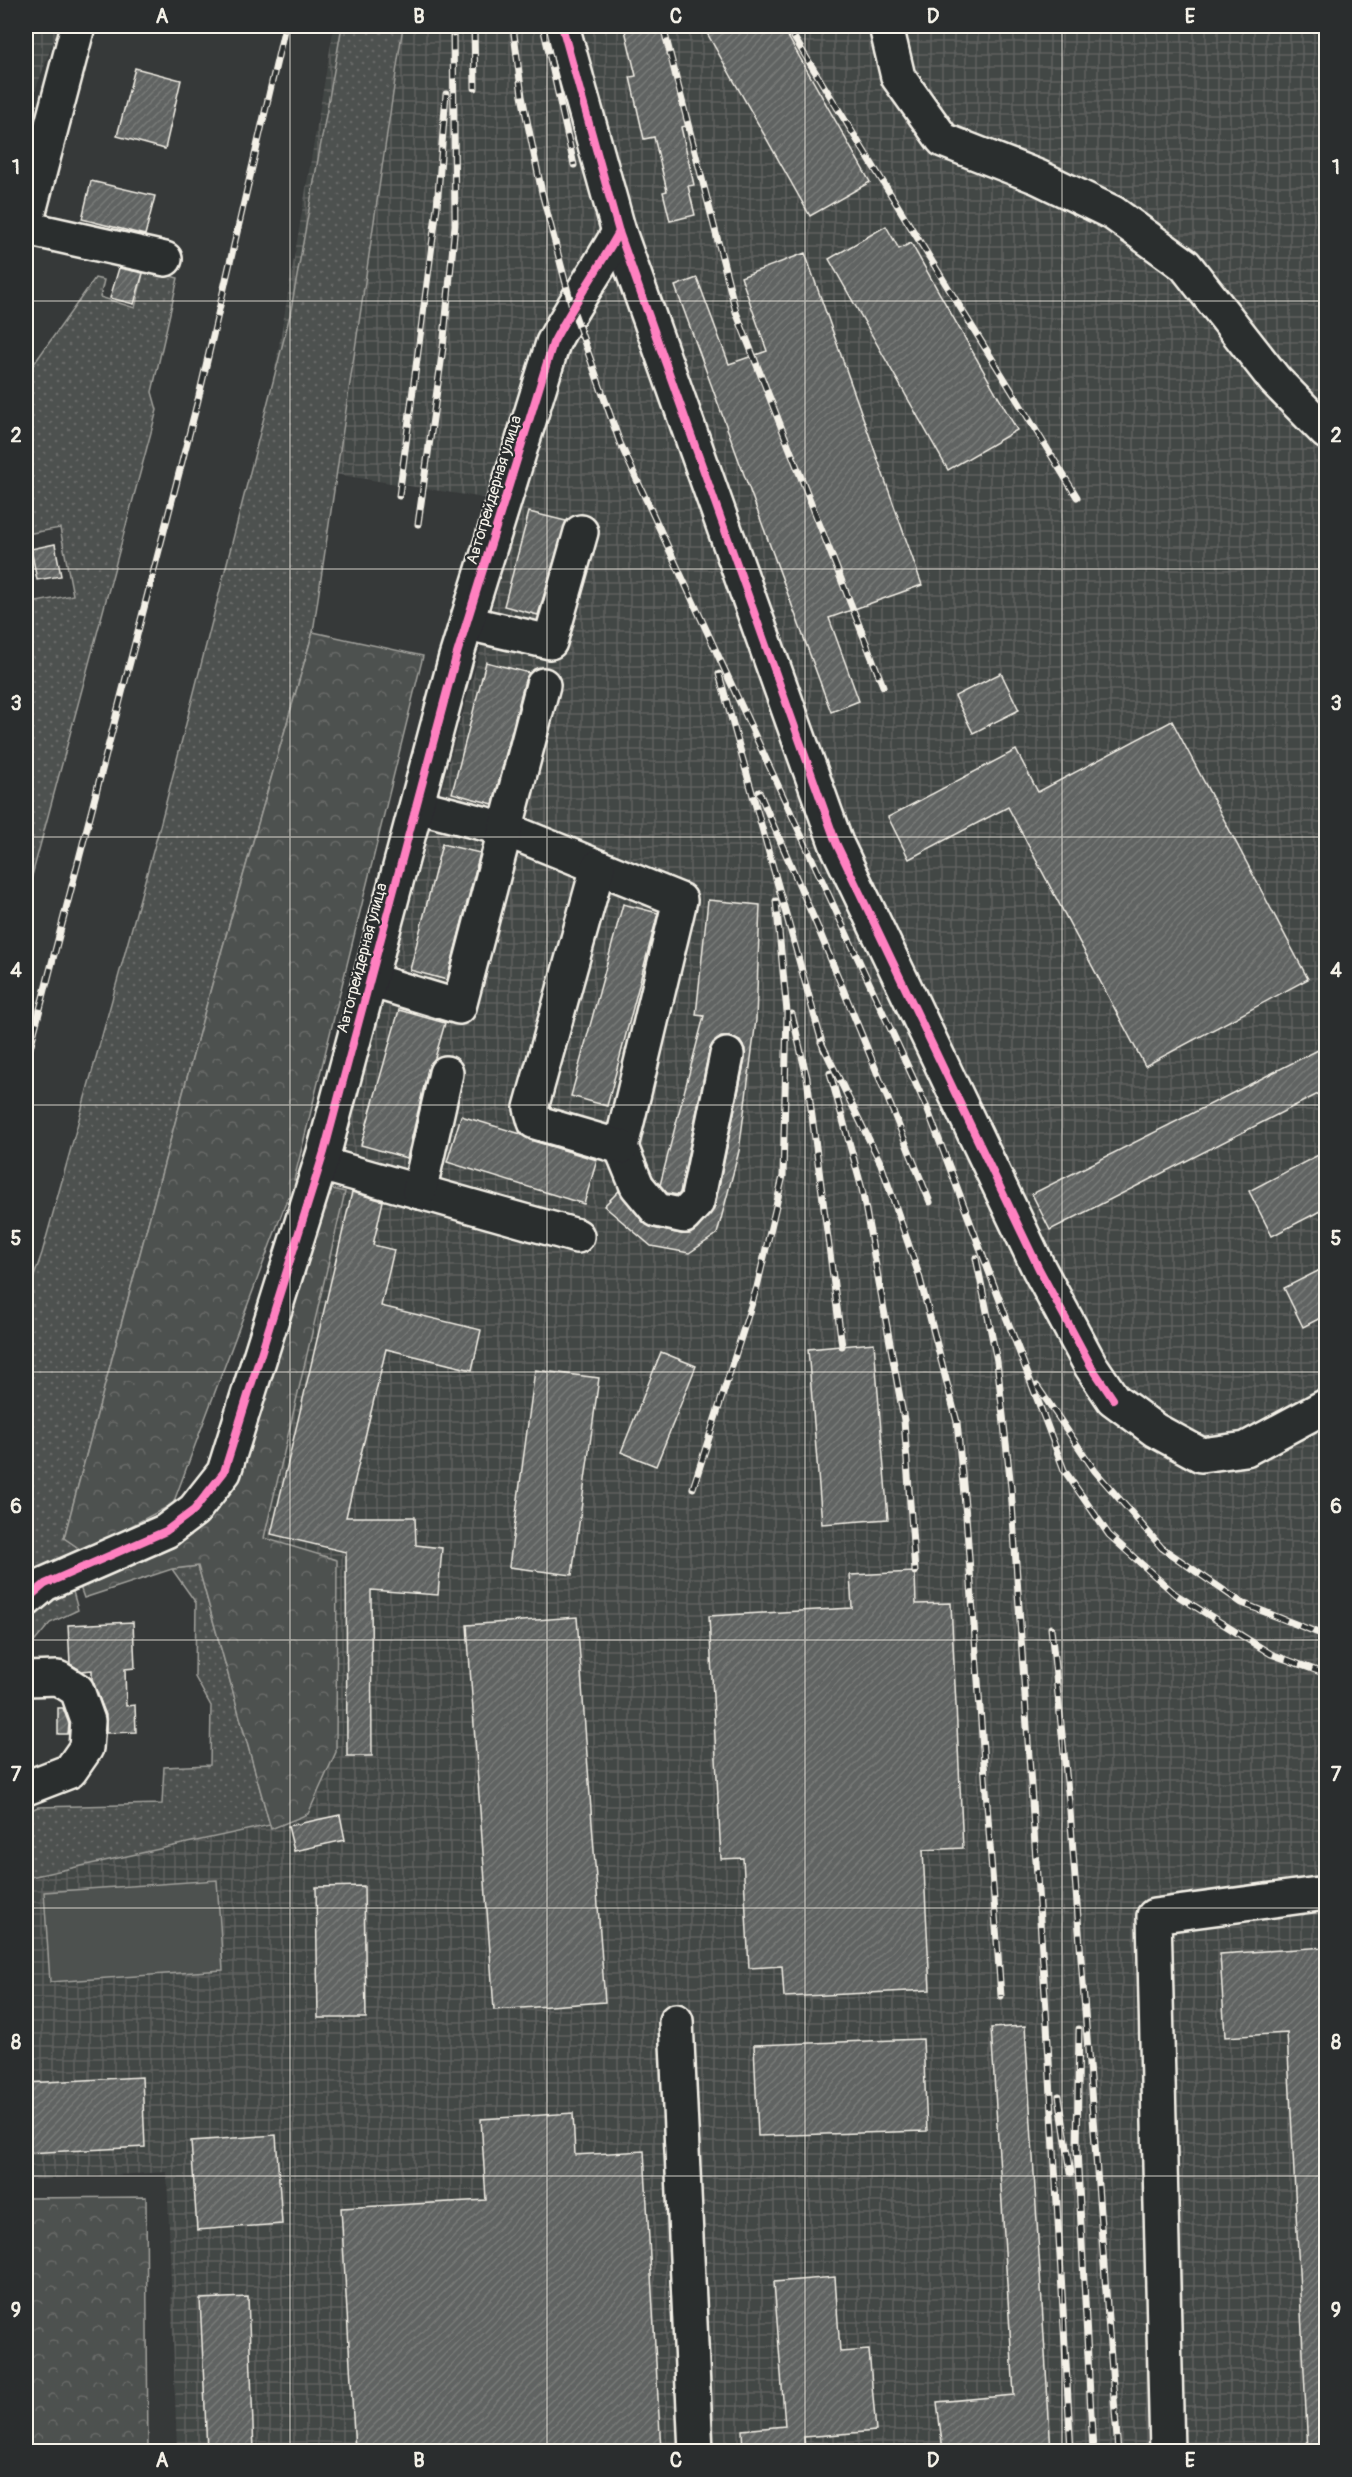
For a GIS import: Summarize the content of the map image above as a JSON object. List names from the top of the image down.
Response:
{
  "streets": {
    "street": ["Автогрейдерная улица"]
  },
  "grid": {
    "columns": [
      "A",
      "B",
      "C",
      "D",
      "E"
    ],
    "rows": [
      "1",
      "2",
      "3",
      "4",
      "5",
      "6",
      "7",
      "8",
      "9"
    ]
  }
}
